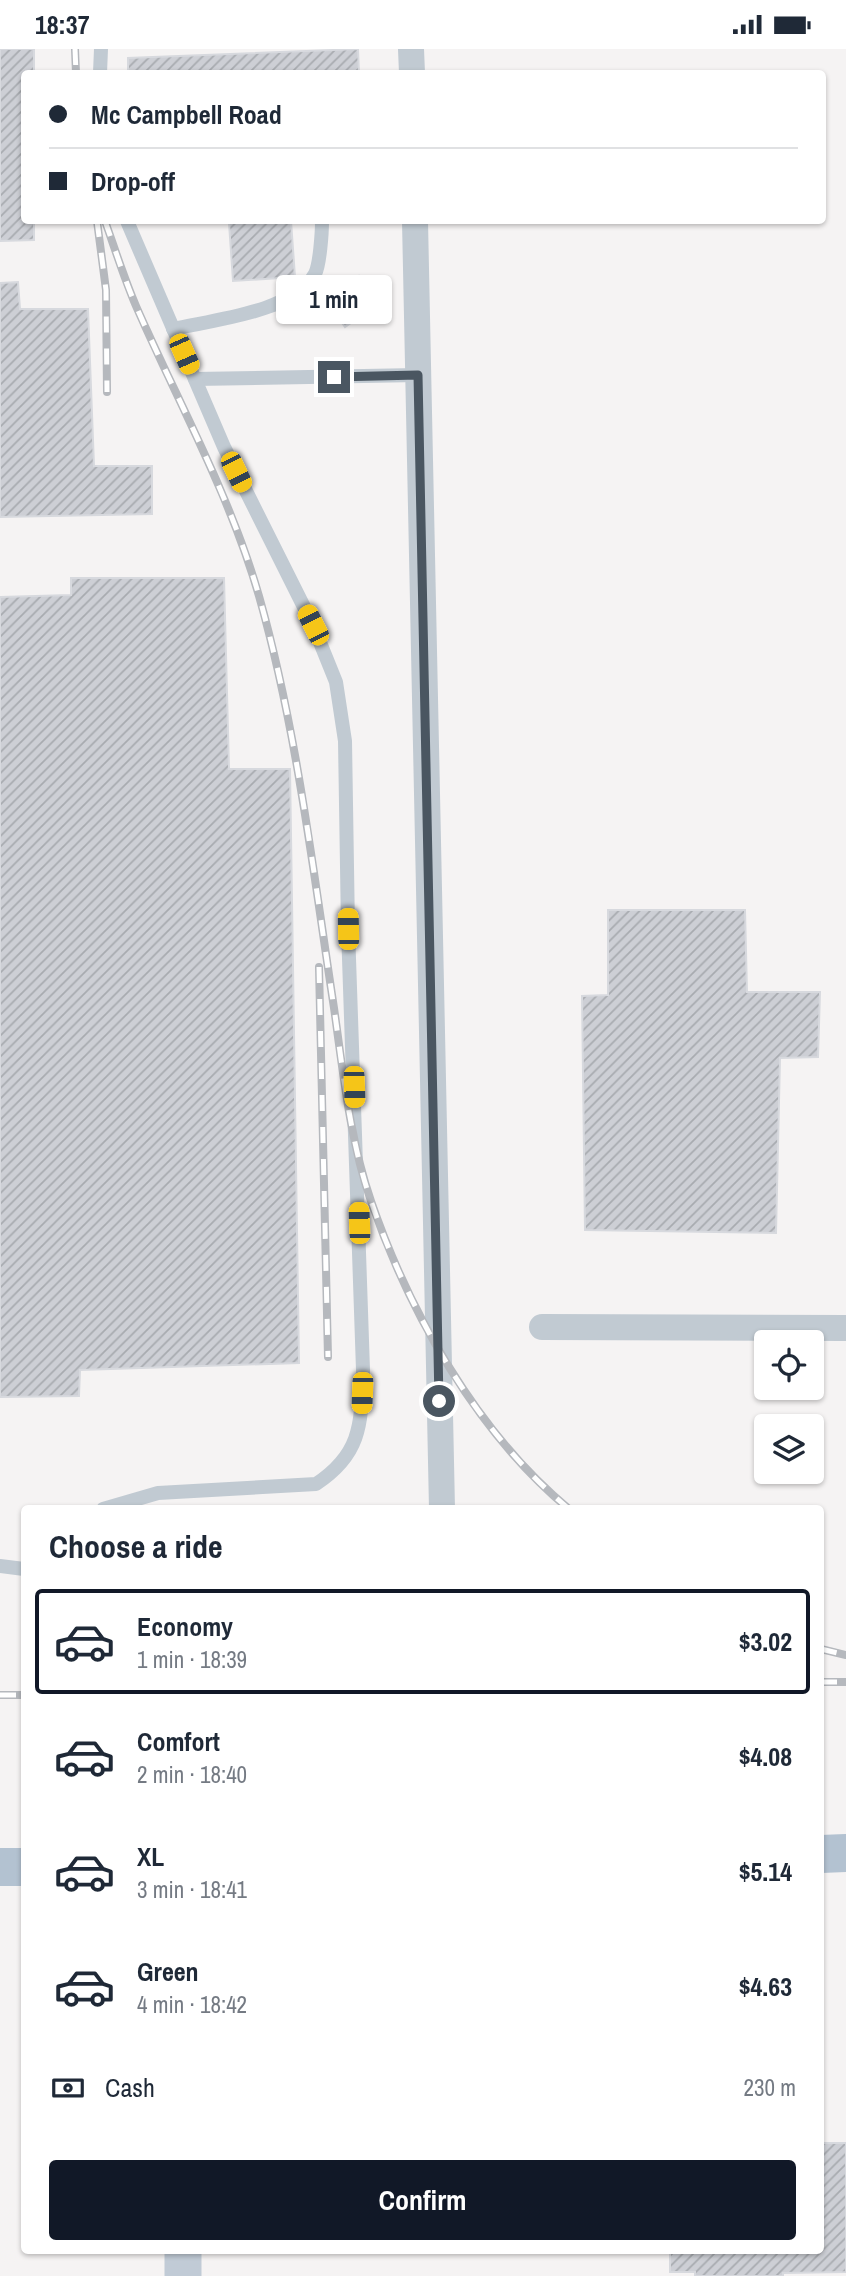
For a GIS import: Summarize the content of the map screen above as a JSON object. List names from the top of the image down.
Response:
{
  "page": {
    "status": "18:37",
    "banner": ["Mc Campbell Road", "Drop-off"],
    "bubble": "1 min",
    "heading": "Choose a ride",
    "list": [
      {
        "name": "Economy",
        "note": "1 min · 18:39",
        "value": "$3.02"
      },
      {
        "name": "Comfort",
        "note": "2 min · 18:40",
        "value": "$4.08"
      },
      {
        "name": "XL",
        "note": "3 min · 18:41",
        "value": "$5.14"
      },
      {
        "name": "Green",
        "note": "4 min · 18:42",
        "value": "$4.63"
      }
    ],
    "pay": ["Cash", "230 m"],
    "buttons": "Confirm"
  }
}
